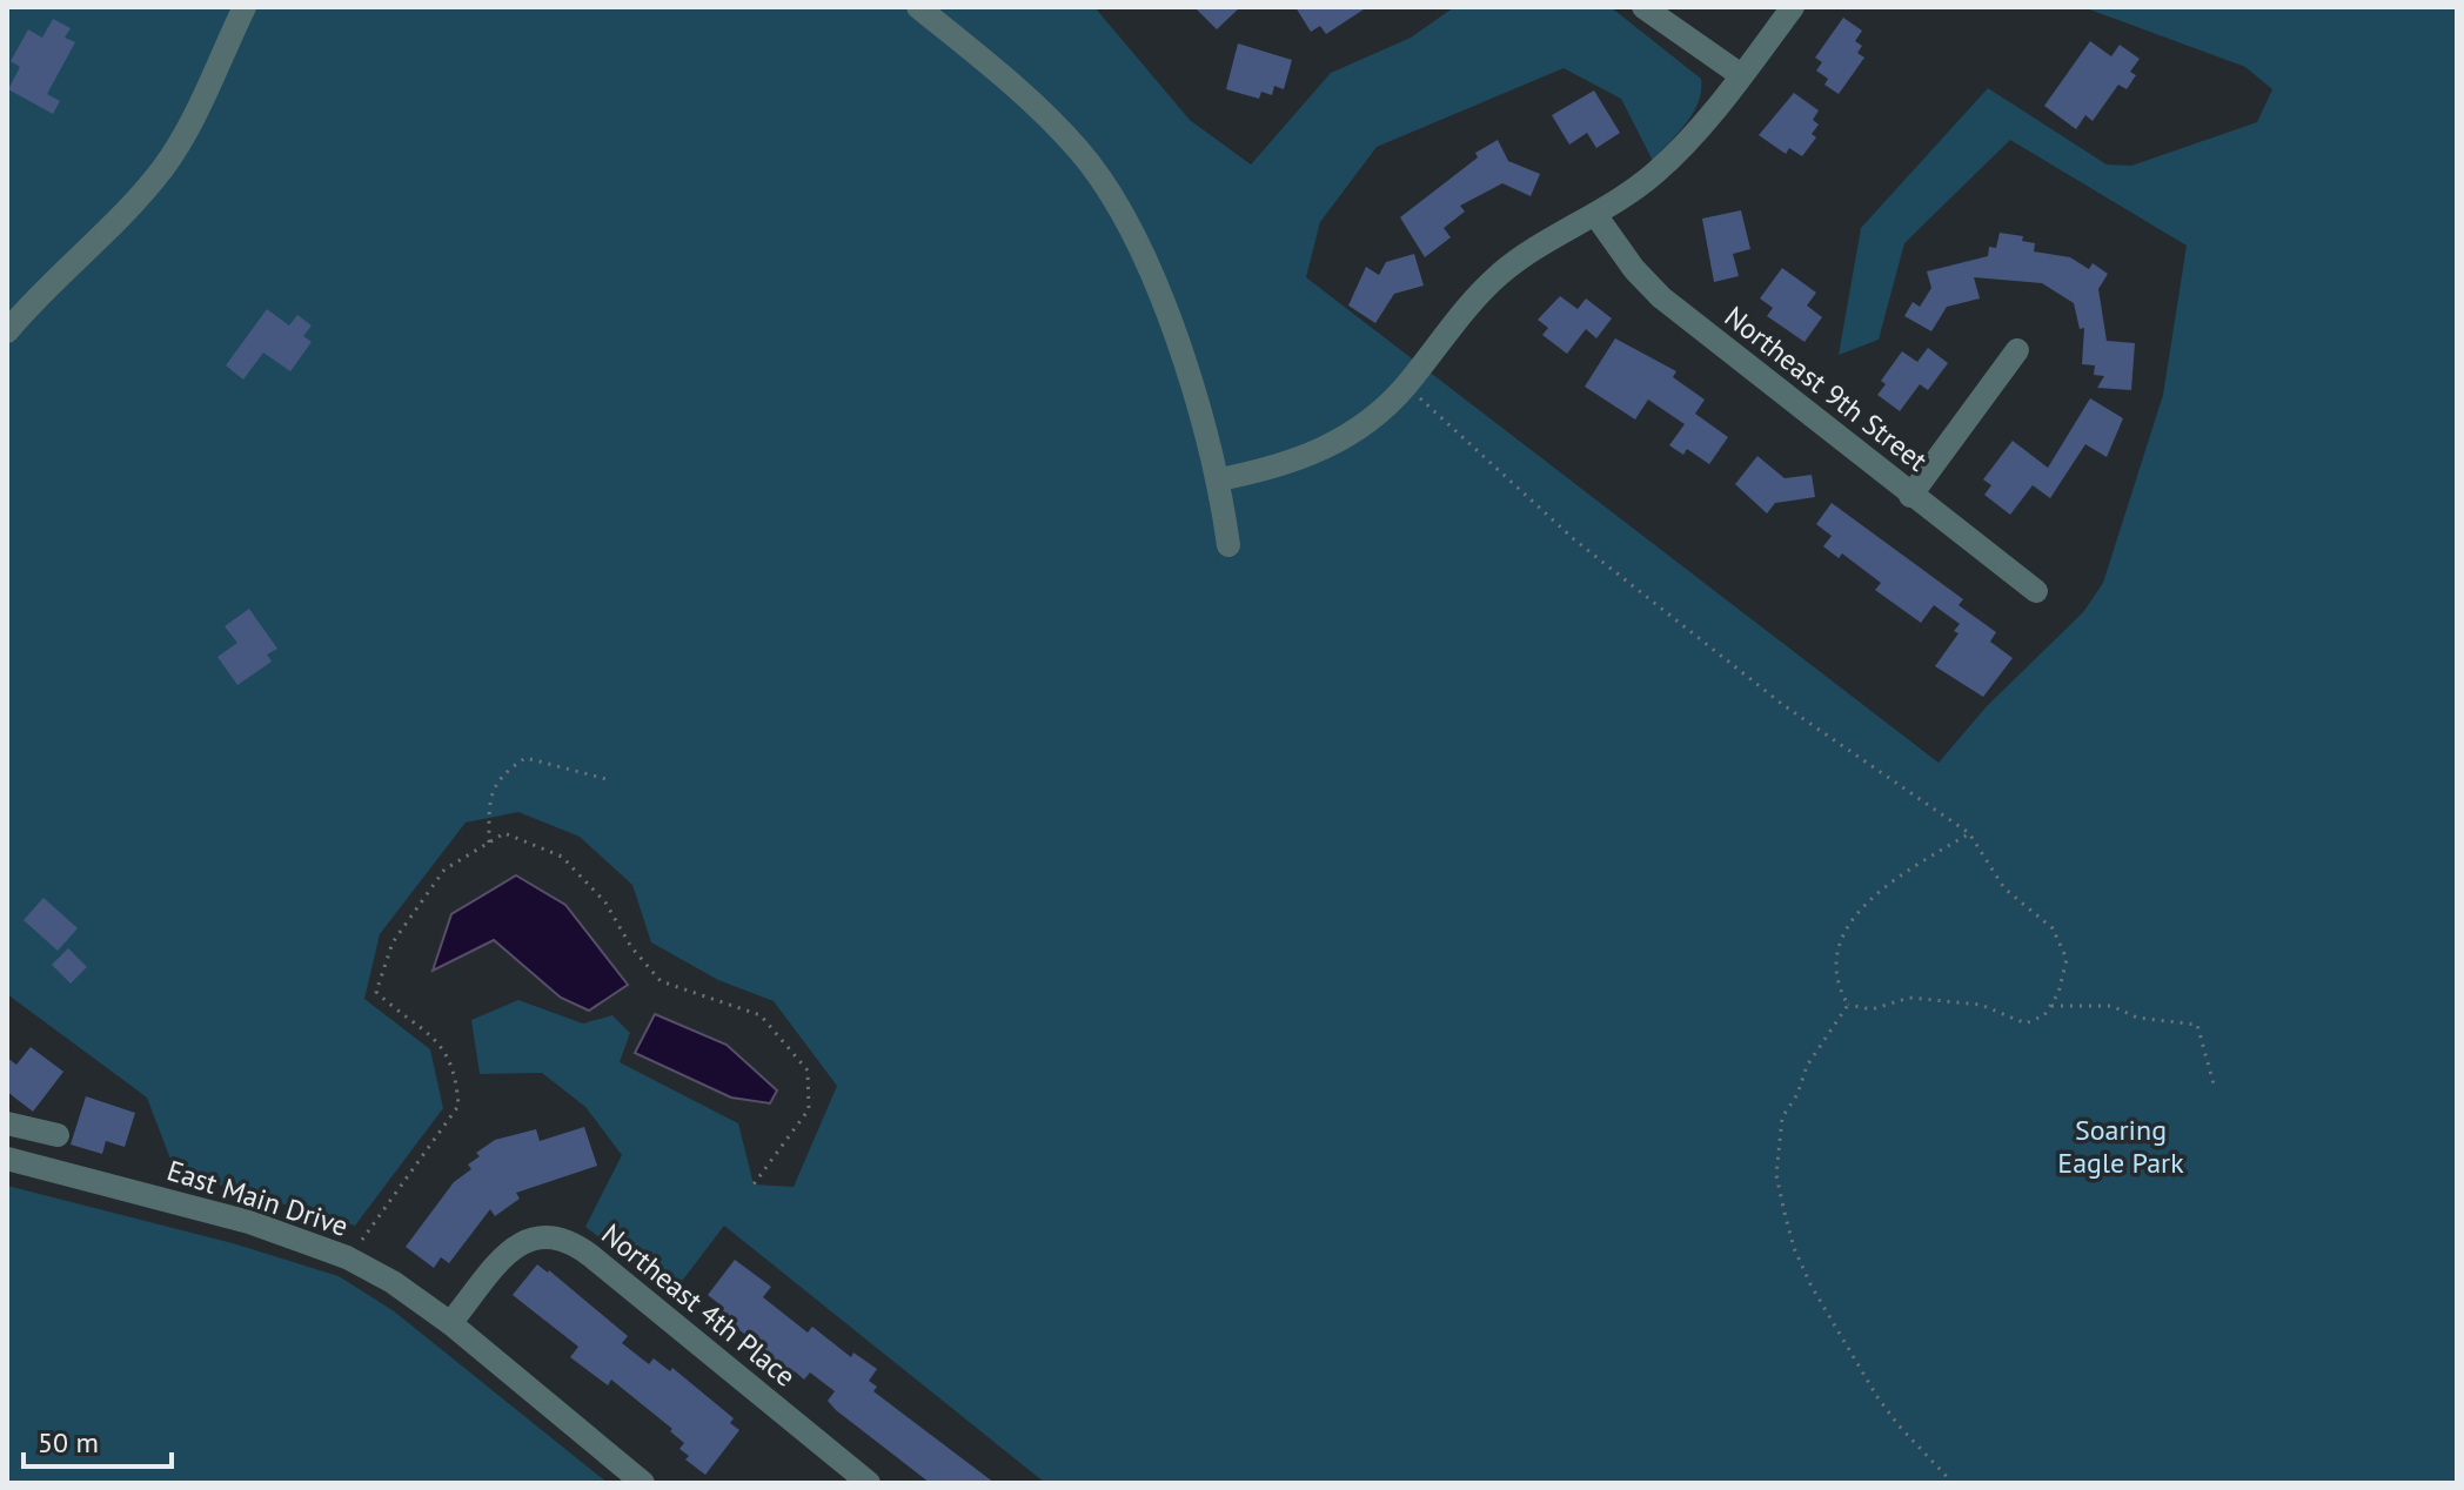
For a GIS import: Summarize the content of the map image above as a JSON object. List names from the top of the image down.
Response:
{
  "streets": {
    "street": ["Northeast 9th Street", "East Main Drive", "Northeast 4th Place"]
  },
  "crossings": [
    ["East Main Drive", "Northeast 4th Place"]
  ],
  "parks": ["Soaring Eagle Park"],
  "scale_bar": "50 m"
}
